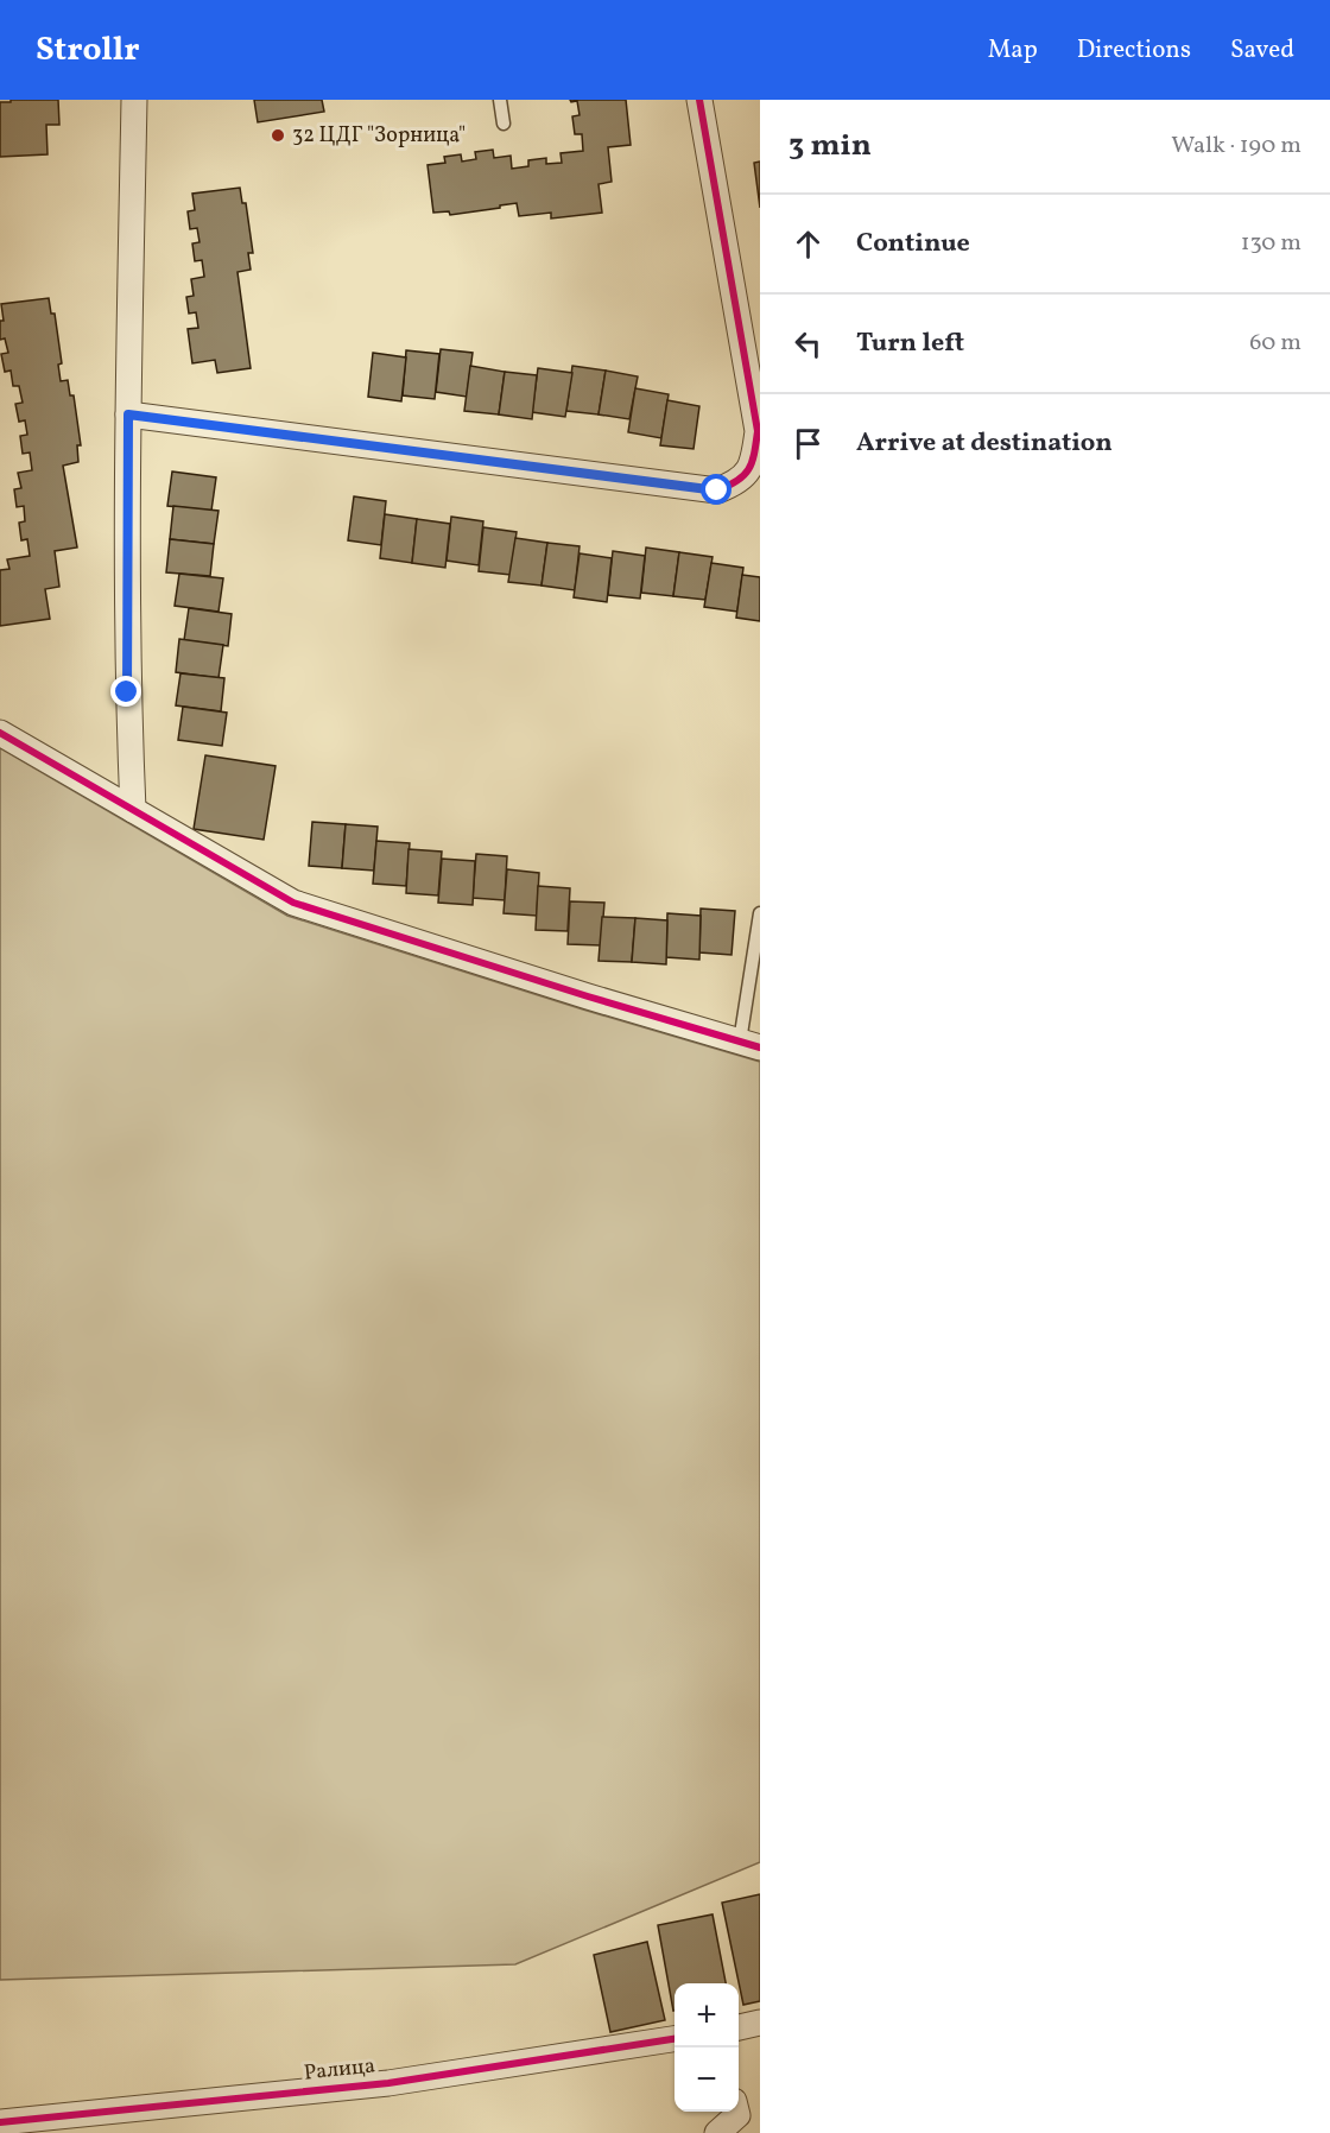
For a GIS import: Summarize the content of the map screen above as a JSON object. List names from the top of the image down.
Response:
{
  "streets": {
    "street": ["Ралица"]
  },
  "places": ["32 ЦДГ \"Зорница\""],
  "page": {
    "header": "Strollr",
    "nav": ["Map", "Directions", "Saved"],
    "heading": ["3 min", "Walk · 190 m"],
    "list": [
      ["Continue", "130 m"],
      ["Turn left", "60 m"],
      "Arrive at destination"
    ],
    "map_buttons": ["+", "−"]
  }
}
